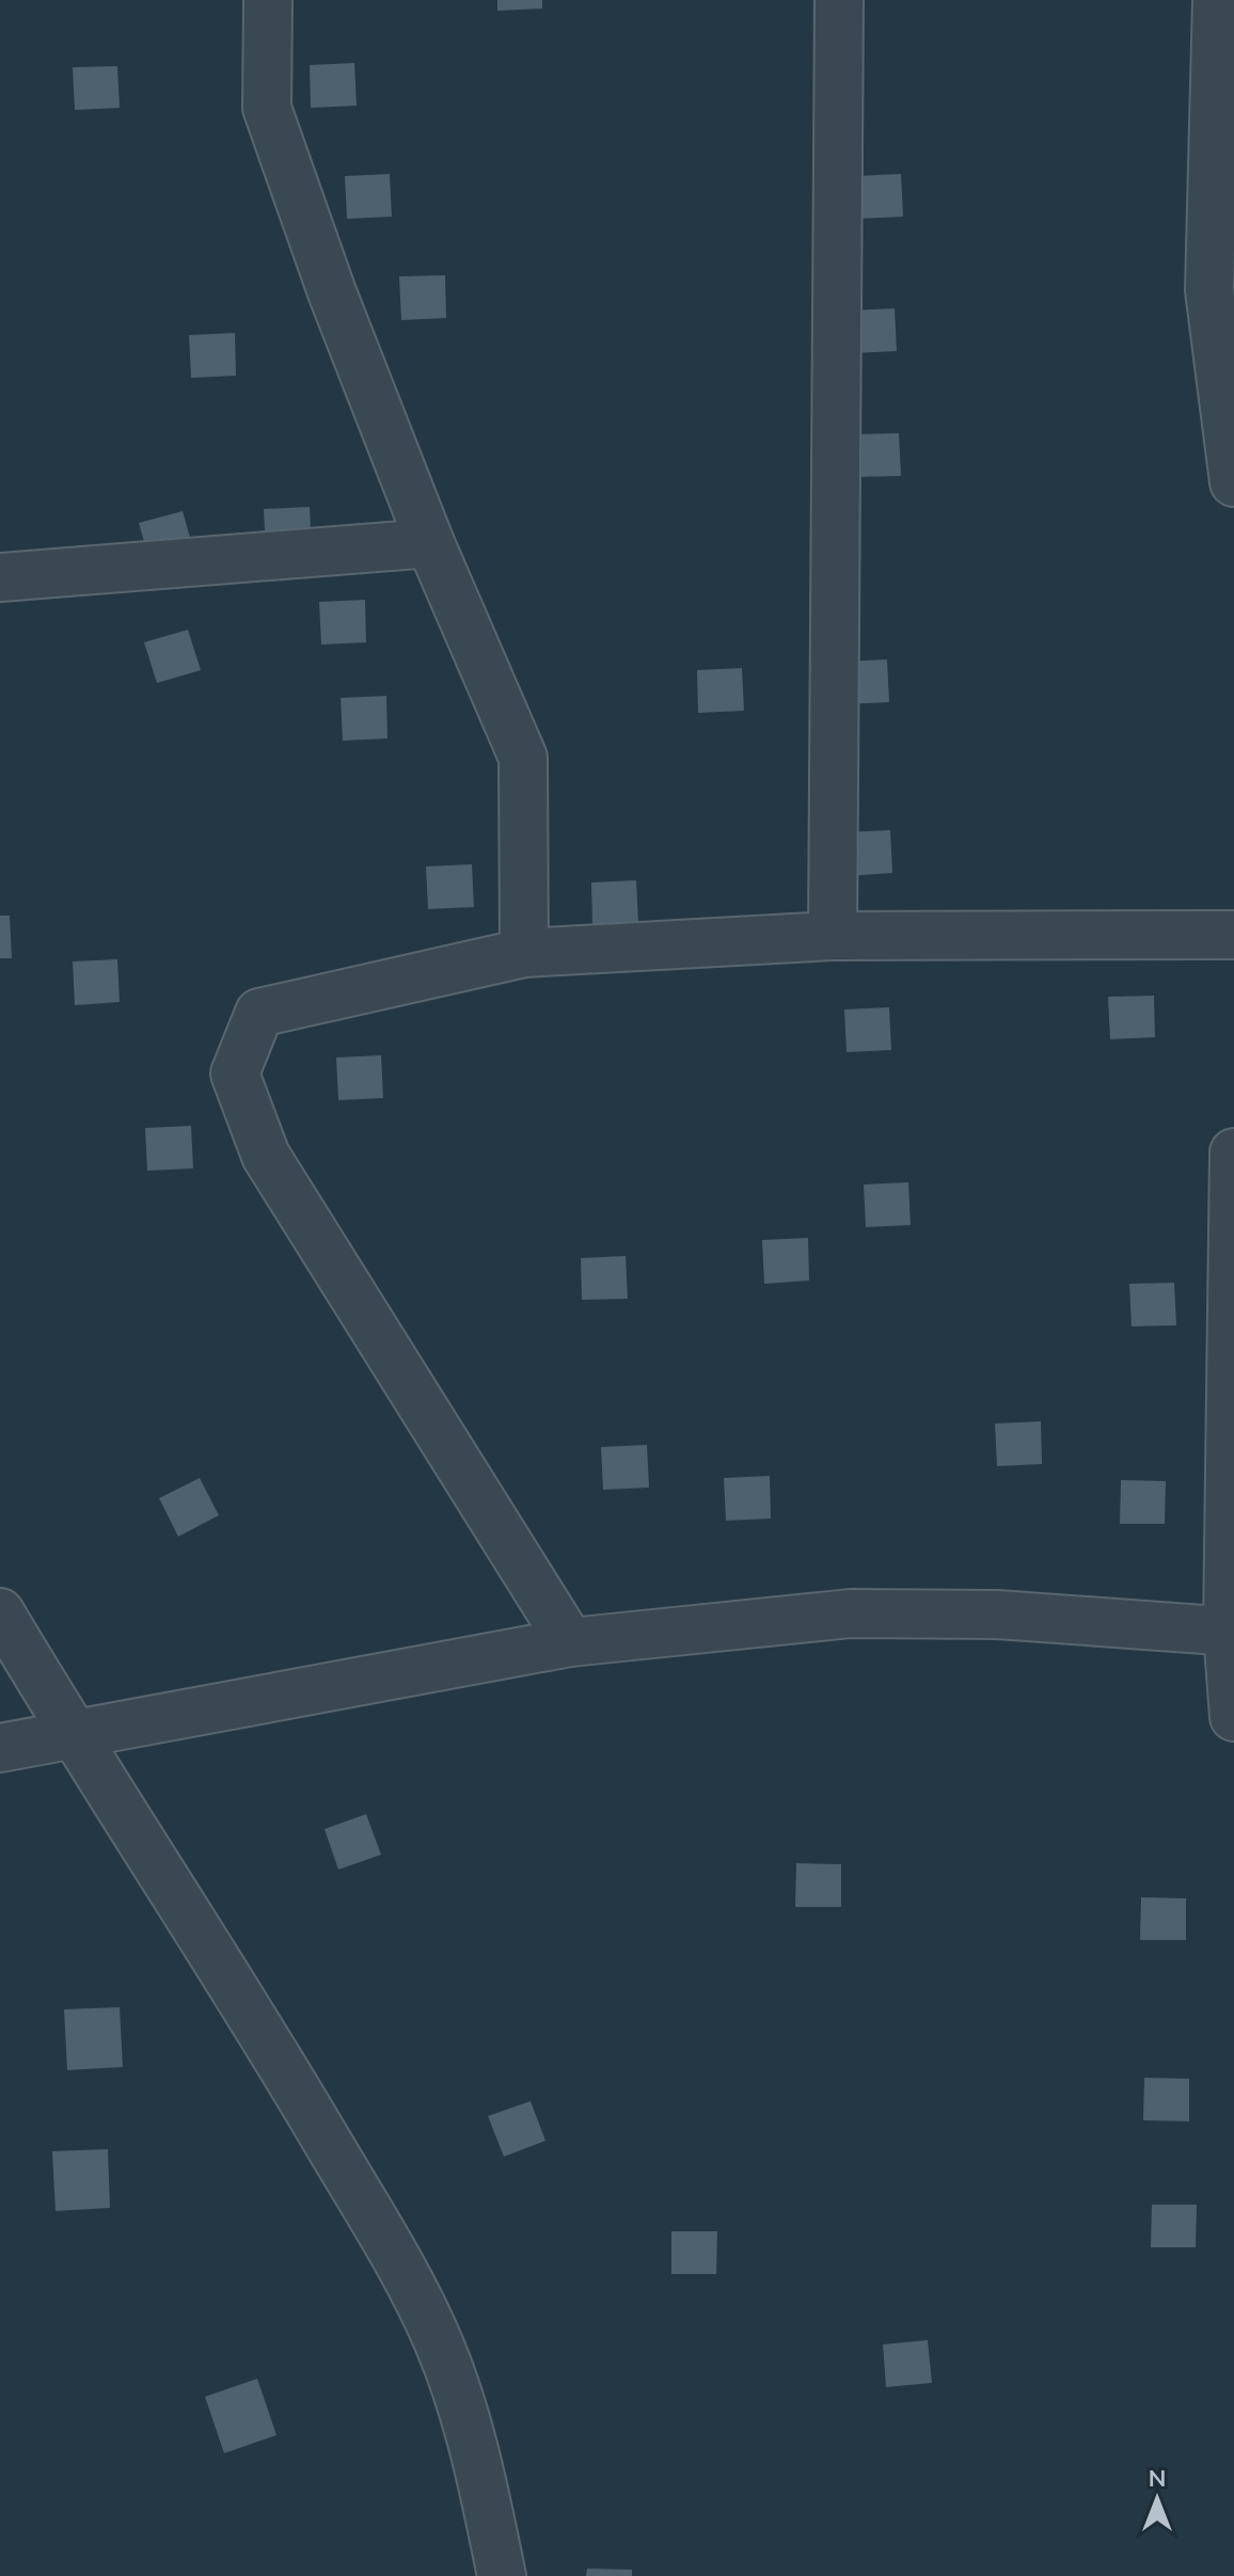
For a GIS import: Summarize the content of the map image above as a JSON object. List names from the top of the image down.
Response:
{
  "north": "top"
}
